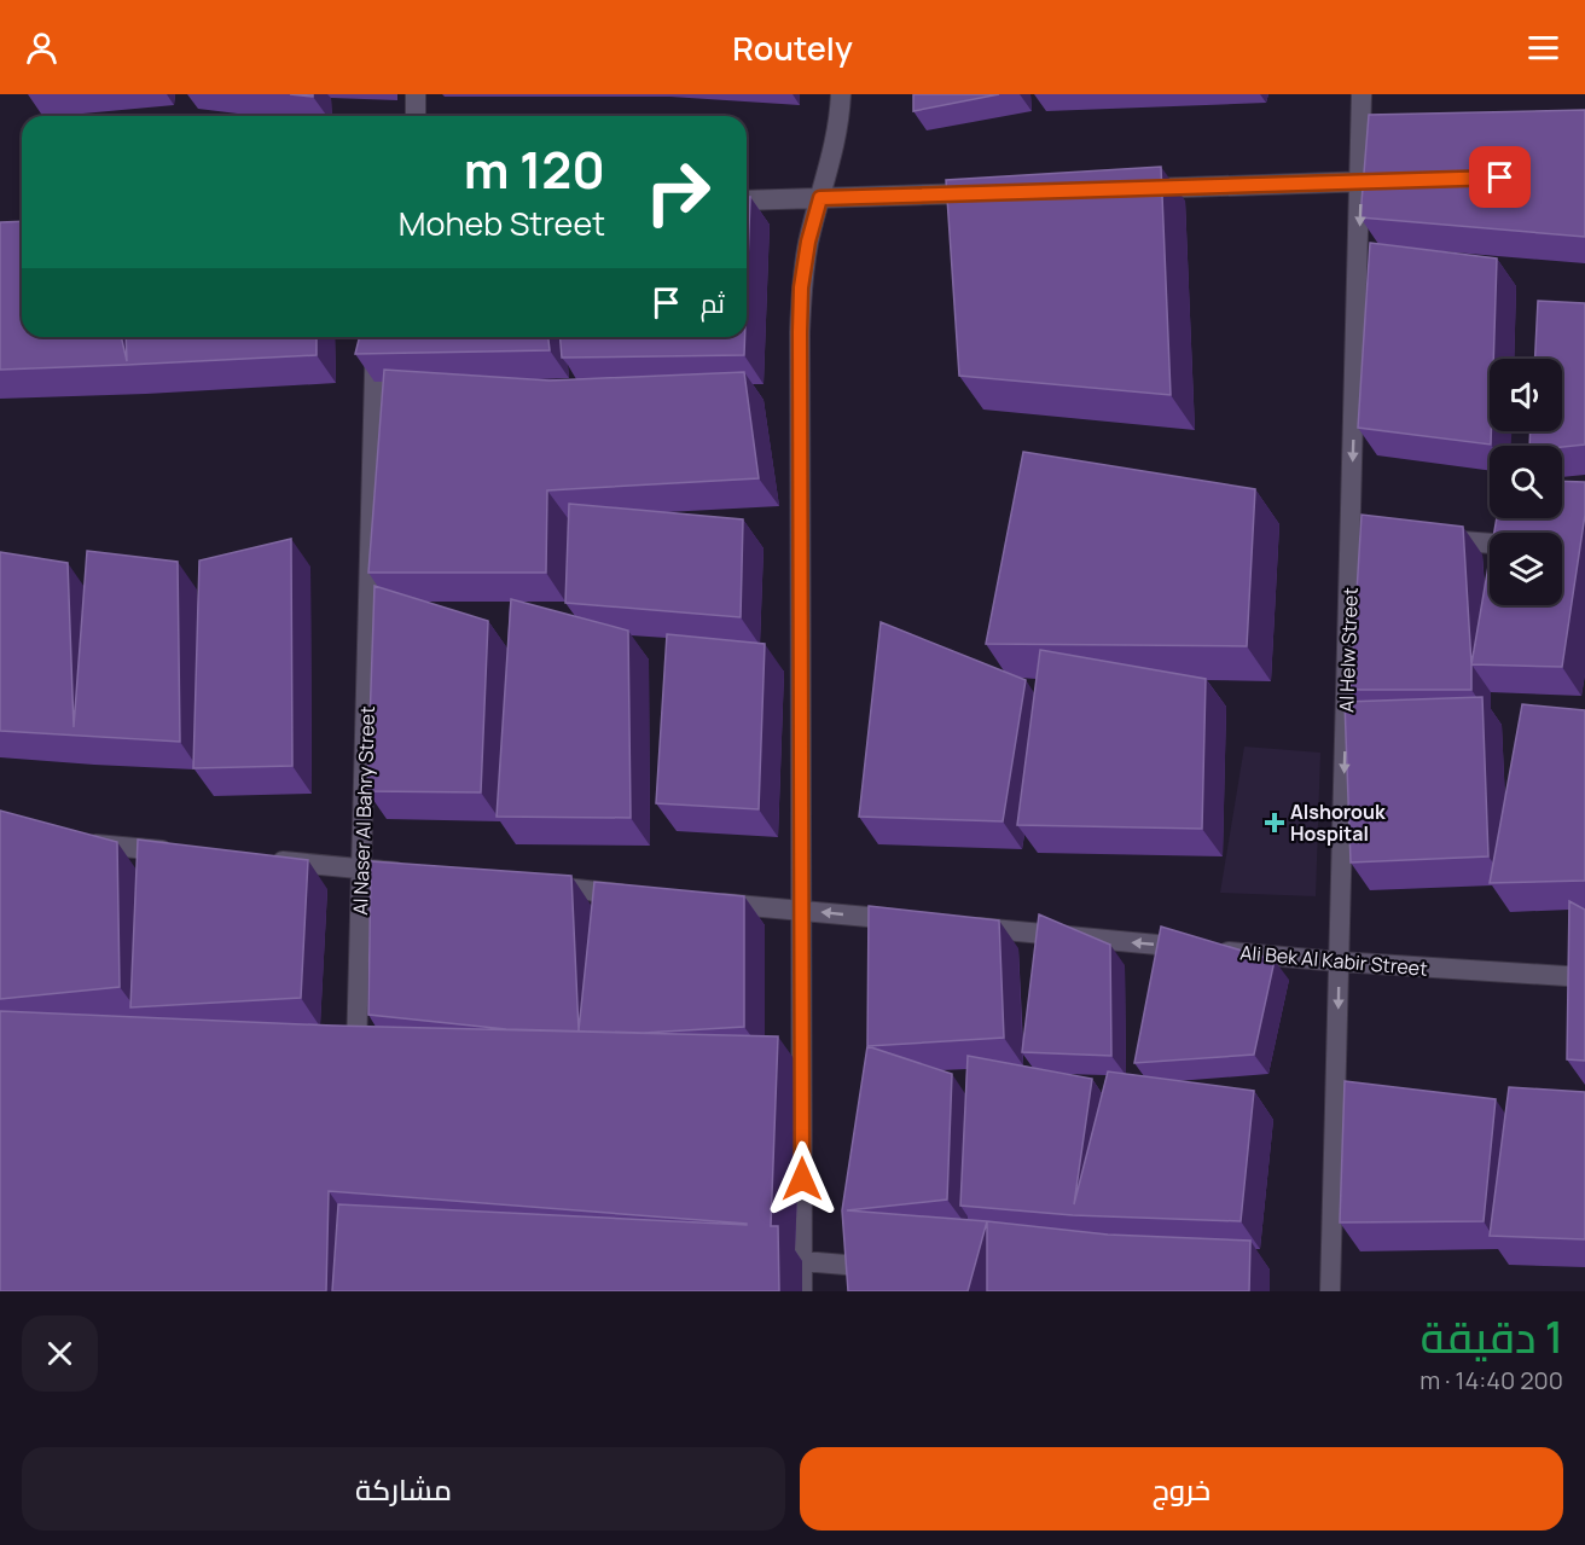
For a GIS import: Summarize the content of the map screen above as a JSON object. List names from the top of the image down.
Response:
{
  "streets": {
    "street": ["Al Helw Street", "Al Naser Al Bahry Street", "Ali Bek Al Kabir Street"]
  },
  "crossings": [
    ["Al Helw Street", "Ali Bek Al Kabir Street"]
  ],
  "one_way": ["Al Helw Street", "Ali Bek Al Kabir Street"],
  "places": {
    "health": ["Alshorouk Hospital"]
  },
  "page": {
    "header": "Routely",
    "turn": ["120 m", "Moheb Street"],
    "then": "ثم",
    "heading": ["1 دقيقة", "200 m · 14:40"],
    "buttons": ["خروج", "مشاركة"]
  }
}
